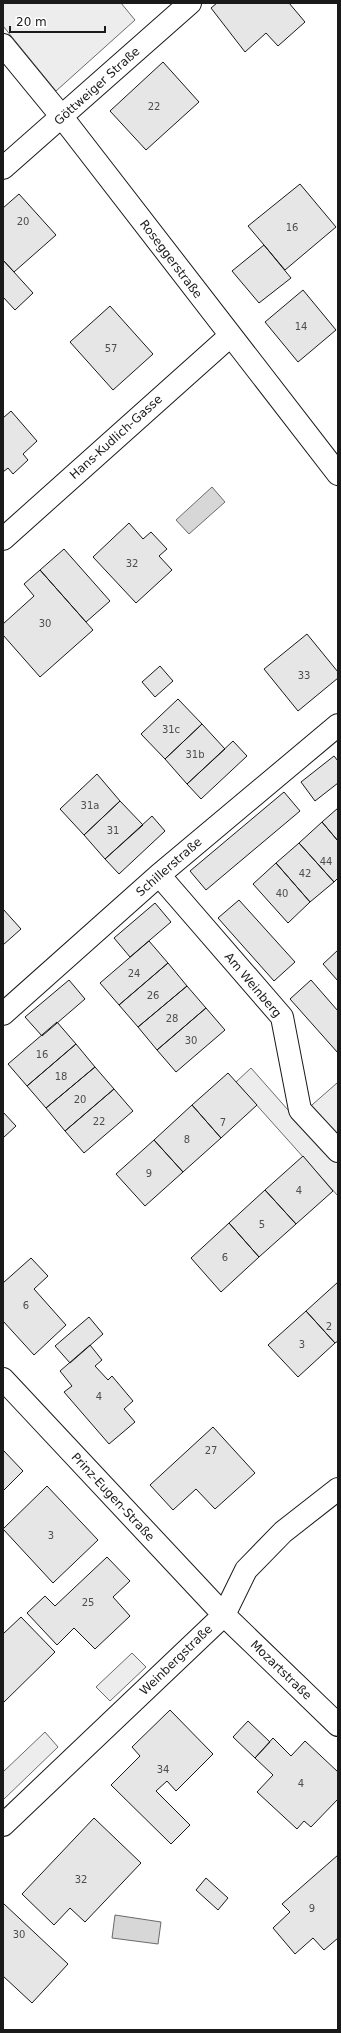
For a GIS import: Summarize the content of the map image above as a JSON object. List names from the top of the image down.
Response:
{
  "streets": {
    "street": [
      "Göttweiger Straße",
      "Roseggerstraße",
      "Hans-Kudlich-Gasse",
      "Schillerstraße",
      "Am Weinberg",
      "Prinz-Eugen-Straße",
      "Weinbergstraße",
      "Mozartstraße"
    ]
  },
  "crossings": [
    ["Göttweiger Straße", "Roseggerstraße"],
    ["Roseggerstraße", "Hans-Kudlich-Gasse"],
    ["Schillerstraße", "Am Weinberg"],
    ["Prinz-Eugen-Straße", "Weinbergstraße"],
    ["Prinz-Eugen-Straße", "Mozartstraße"],
    ["Weinbergstraße", "Mozartstraße"]
  ],
  "house_numbers": [
    "22",
    "20",
    "16",
    "14",
    "57",
    "32",
    "30",
    "33",
    "31c",
    "31b",
    "31a",
    "31",
    "44",
    "42",
    "40",
    "24",
    "26",
    "28",
    "30",
    "16",
    "18",
    "20",
    "22",
    "7",
    "8",
    "9",
    "4",
    "5",
    "6",
    "6",
    "2",
    "3",
    "4",
    "27",
    "3",
    "25",
    "34",
    "4",
    "32",
    "9",
    "30"
  ],
  "scale_bar": "20 m"
}
